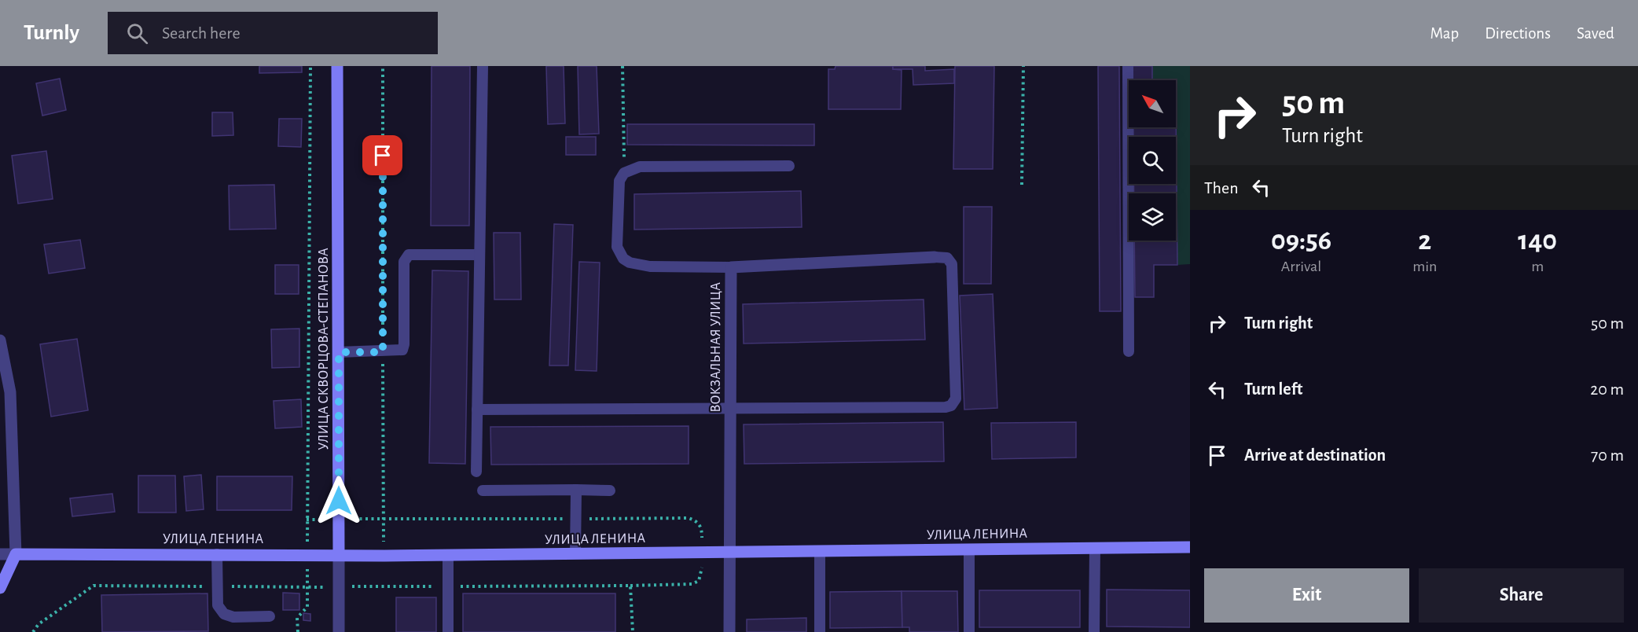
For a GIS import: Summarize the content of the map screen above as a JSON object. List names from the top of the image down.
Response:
{
  "streets": {
    "main road": ["УЛИЦА СКВОРЦОВА-СТЕПАНОВА", "УЛИЦА ЛЕНИНА"],
    "street": ["ВОКЗАЛЬНАЯ УЛИЦА"]
  },
  "crossings": [
    ["ВОКЗАЛЬНАЯ УЛИЦА", "УЛИЦА ЛЕНИНА"],
    ["УЛИЦА СКВОРЦОВА-СТЕПАНОВА", "УЛИЦА ЛЕНИНА"]
  ],
  "north": "top left",
  "page": {
    "header": "Turnly",
    "search": "Search here",
    "nav": ["Map", "Directions", "Saved"],
    "turn": ["50 m", "Turn right"],
    "then": "Then",
    "eta": [
      "09:56",
      "Arrival",
      "2",
      "min",
      "140",
      "m"
    ],
    "list": [
      {
        "name": "Turn right",
        "value": "50 m"
      },
      {
        "name": "Turn left",
        "value": "20 m"
      },
      {
        "name": "Arrive at destination",
        "value": "70 m"
      }
    ],
    "buttons": ["Exit", "Share"]
  }
}
